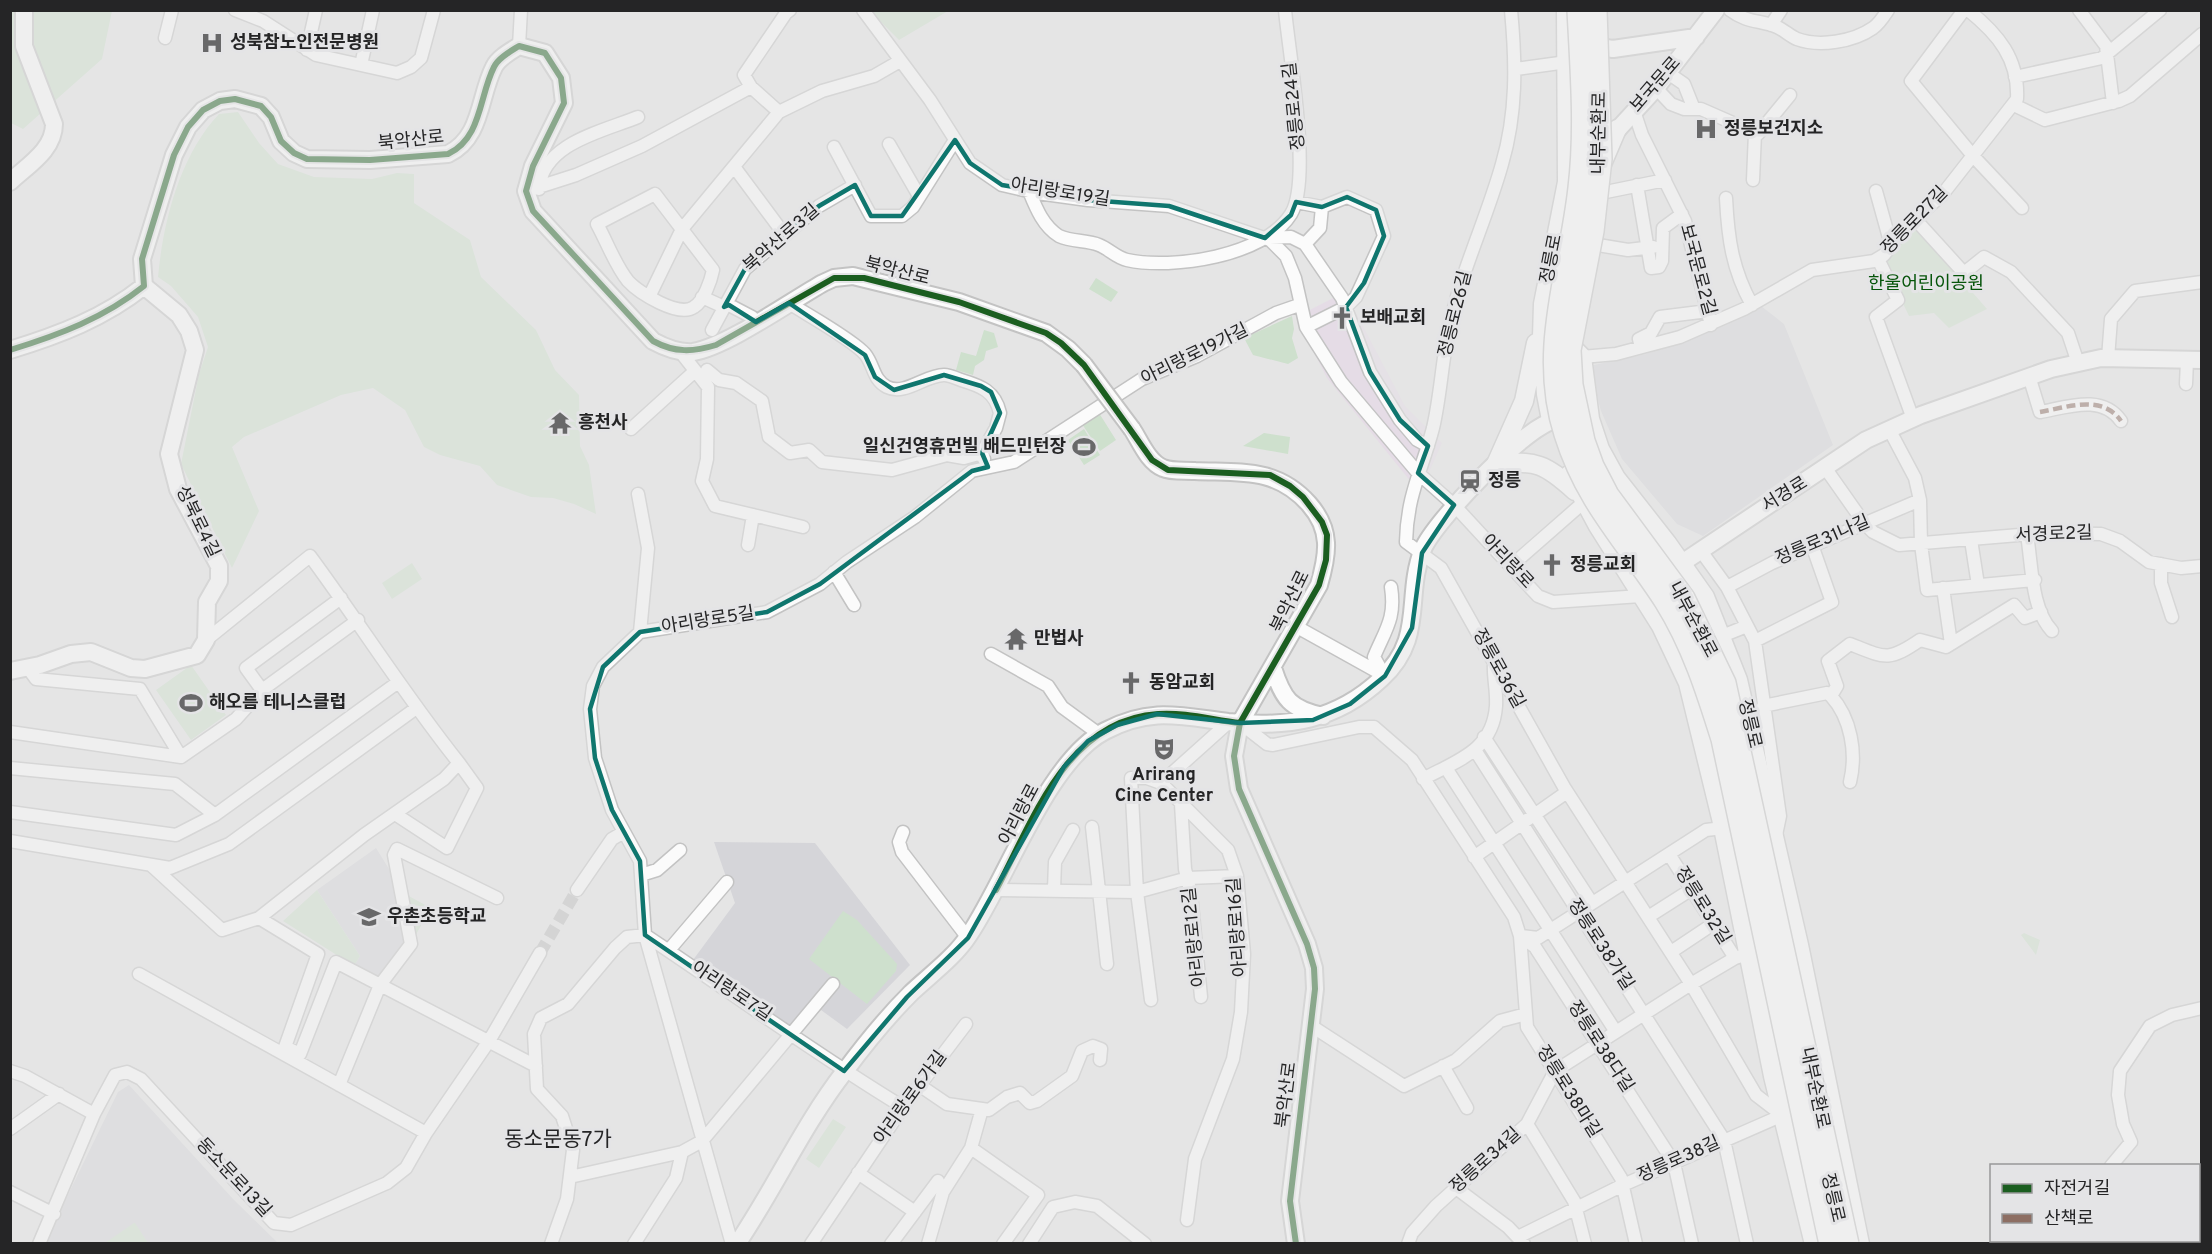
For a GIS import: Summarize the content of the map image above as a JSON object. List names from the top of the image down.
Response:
{
  "streets": {
    "highway": ["내부순환로"],
    "main road": ["정릉로"],
    "street": [
      "보국문로",
      "정릉로24길",
      "북악산로",
      "아리랑로19길",
      "정릉로27길",
      "북악산로3길",
      "보국문로2길",
      "정릉로26길",
      "아리랑로19가길",
      "서경로",
      "성북로4길",
      "서경로2길",
      "정릉로31나길",
      "아리랑로",
      "아리랑로5길",
      "정릉로36길",
      "정릉로32길",
      "아리랑로16길",
      "아리랑로12길",
      "정릉로38가길",
      "아리랑로7길",
      "정릉로38다길",
      "정릉로38마길",
      "아리랑로6가길",
      "정릉로38길",
      "정릉로34길",
      "동소문로13길"
    ]
  },
  "crossings": [
    ["보국문로", "정릉로"],
    ["보국문로", "보국문로2길"],
    ["내부순환로", "정릉로"],
    ["북악산로", "성북로4길"],
    ["북악산로", "아리랑로"],
    ["아리랑로19길", "정릉로26길"],
    ["아리랑로19길", "아리랑로19가길"],
    ["아리랑로19길", "아리랑로"],
    ["정릉로27길", "정릉로"],
    ["정릉로27길", "보국문로2길"],
    ["정릉로", "보국문로2길"],
    ["정릉로", "서경로"],
    ["정릉로", "아리랑로"],
    ["정릉로", "정릉로36길"],
    ["정릉로", "정릉로32길"],
    ["정릉로", "정릉로38길"],
    ["정릉로", "정릉로34길"],
    ["정릉로26길", "아리랑로"],
    ["정릉로26길", "정릉로36길"],
    ["아리랑로19가길", "아리랑로5길"],
    ["서경로", "서경로2길"],
    ["서경로", "아리랑로"],
    ["서경로2길", "정릉로31나길"],
    ["아리랑로", "아리랑로5길"],
    ["아리랑로", "정릉로36길"],
    ["아리랑로", "아리랑로12길"],
    ["아리랑로", "아리랑로7길"],
    ["아리랑로5길", "아리랑로7길"],
    ["정릉로36길", "정릉로32길"],
    ["정릉로36길", "정릉로38길"],
    ["정릉로36길", "정릉로34길"],
    ["정릉로32길", "정릉로38가길"],
    ["정릉로32길", "정릉로38다길"],
    ["정릉로32길", "정릉로38마길"],
    ["정릉로32길", "정릉로34길"],
    ["아리랑로16길", "아리랑로12길"],
    ["정릉로38가길", "정릉로38길"],
    ["정릉로38가길", "정릉로34길"],
    ["정릉로38다길", "정릉로38마길"],
    ["정릉로38다길", "정릉로38길"],
    ["정릉로38다길", "정릉로34길"],
    ["정릉로38마길", "정릉로38길"],
    ["정릉로38마길", "정릉로34길"],
    ["정릉로38길", "정릉로34길"]
  ],
  "districts": ["동소문동7가"],
  "parks": ["한울어린이공원"],
  "places": {
    "hospital": ["성북참노인전문병원", "정릉보건지소"],
    "church": ["보배교회", "정릉교회", "동암교회"],
    "temple": ["흥천사", "만법사"],
    "sports": ["일신건영휴먼빌 배드민턴장", "해오름 테니스클럽"],
    "station": ["정릉"],
    "theatre": ["Arirang Cine Center"],
    "school or university": ["우촌초등학교"]
  },
  "legend": ["자전거길", "산책로"]
}
